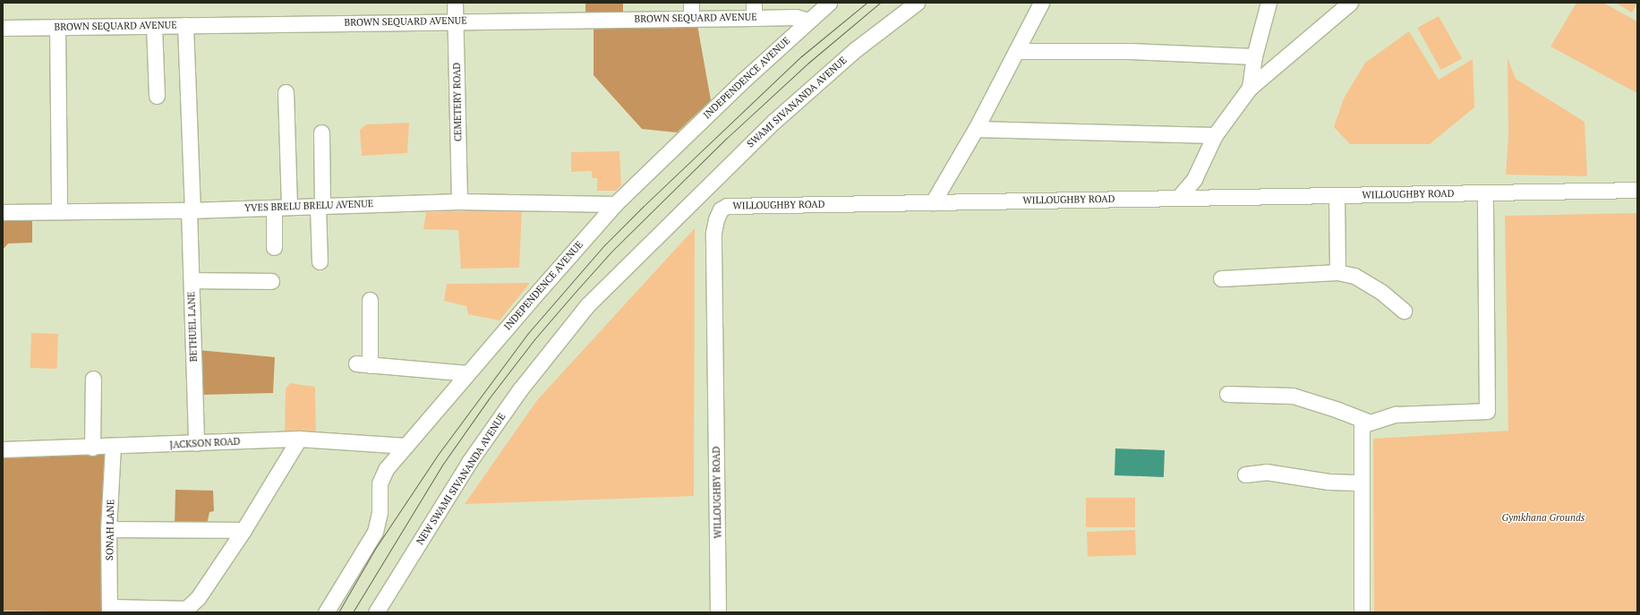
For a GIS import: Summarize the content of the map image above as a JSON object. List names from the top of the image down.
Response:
{
  "streets": {
    "street": [
      "BROWN SEQUARD AVENUE",
      "INDEPENDENCE AVENUE",
      "CEMETERY ROAD",
      "SWAMI SIVANANDA AVENUE",
      "WILLOUGHBY ROAD",
      "YVES BRELU BRELU AVENUE",
      "BETHUEL LANE",
      "JACKSON ROAD",
      "NEW SWAMI SIVANANDA AVENUE",
      "SONAH LANE"
    ]
  },
  "crossings": [
    ["BROWN SEQUARD AVENUE", "INDEPENDENCE AVENUE"],
    ["BROWN SEQUARD AVENUE", "CEMETERY ROAD"],
    ["BROWN SEQUARD AVENUE", "BETHUEL LANE"],
    ["INDEPENDENCE AVENUE", "YVES BRELU BRELU AVENUE"],
    ["INDEPENDENCE AVENUE", "JACKSON ROAD"],
    ["CEMETERY ROAD", "YVES BRELU BRELU AVENUE"],
    ["SWAMI SIVANANDA AVENUE", "NEW SWAMI SIVANANDA AVENUE"],
    ["YVES BRELU BRELU AVENUE", "BETHUEL LANE"],
    ["BETHUEL LANE", "JACKSON ROAD"],
    ["JACKSON ROAD", "SONAH LANE"]
  ],
  "parks": ["Gymkhana Grounds"]
}
